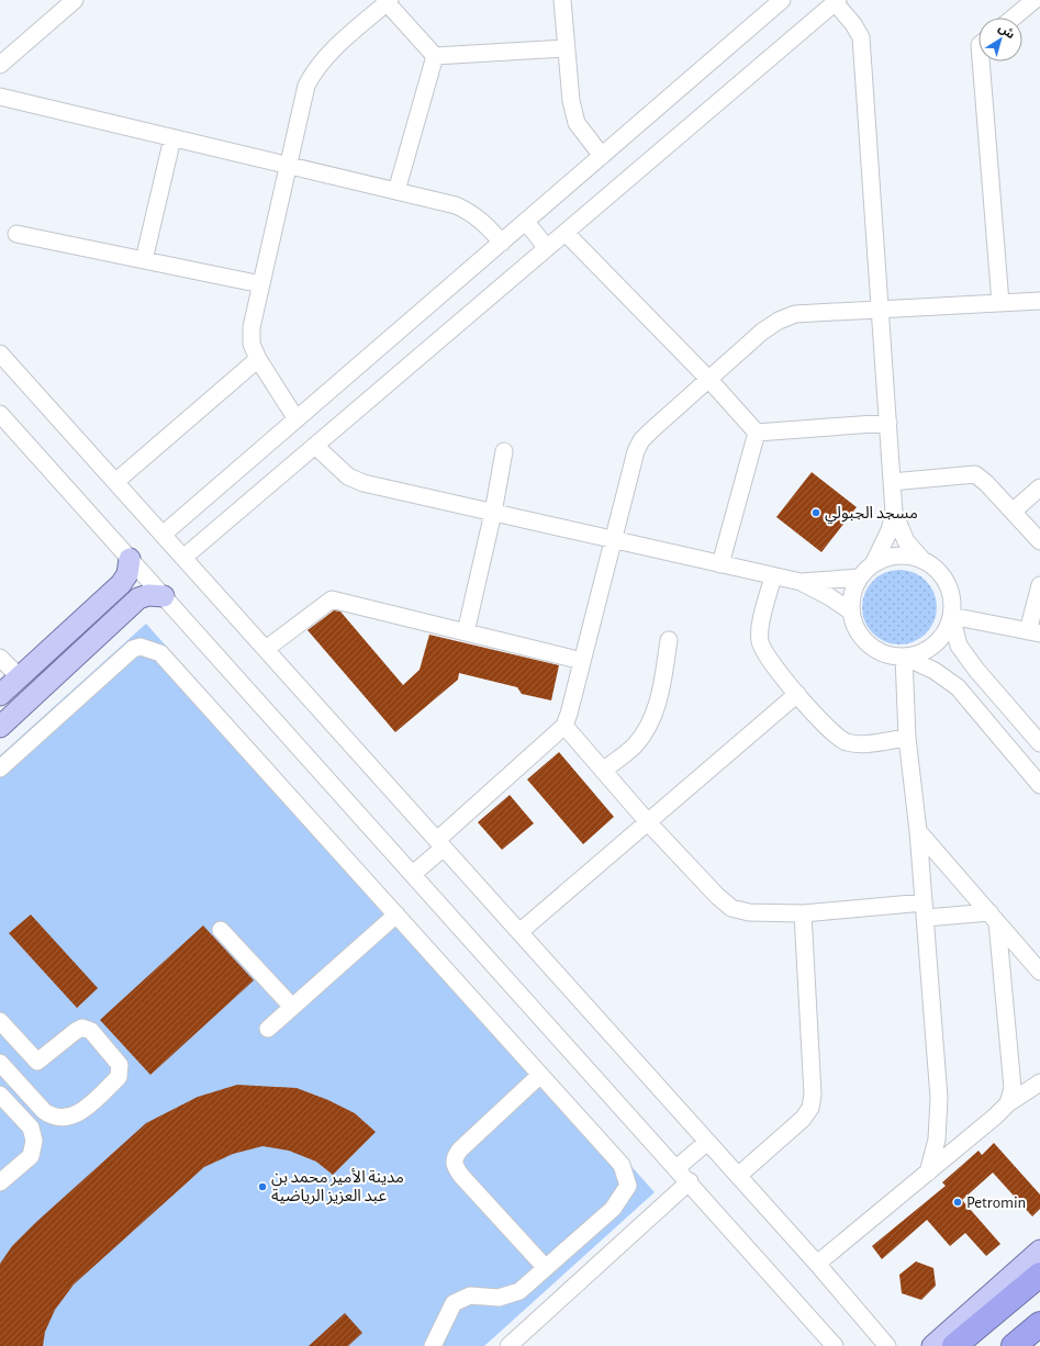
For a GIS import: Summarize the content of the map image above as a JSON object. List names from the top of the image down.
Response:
{
  "places": ["مسجد الجبولي", "مدينة الأمير محمد بن عبد العزيز الرياضية", "Petromin"],
  "north": "top right"
}
